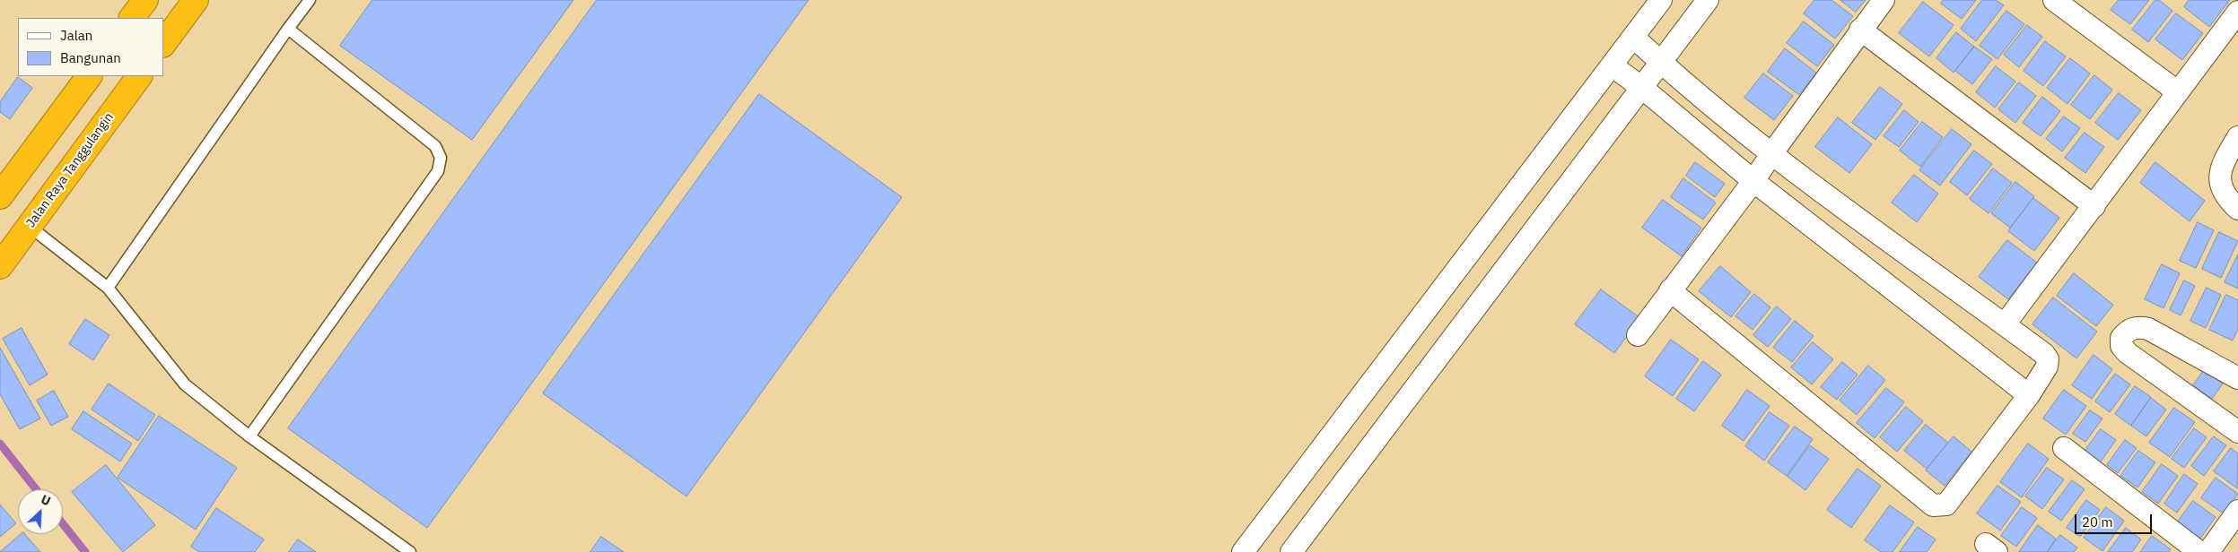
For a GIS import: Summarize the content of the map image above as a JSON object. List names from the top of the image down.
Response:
{
  "streets": {
    "highway": ["Jalan Raya Tanggulangin"]
  },
  "legend": ["Jalan", "Bangunan"],
  "scale_bar": "20 m",
  "north": "top right"
}
